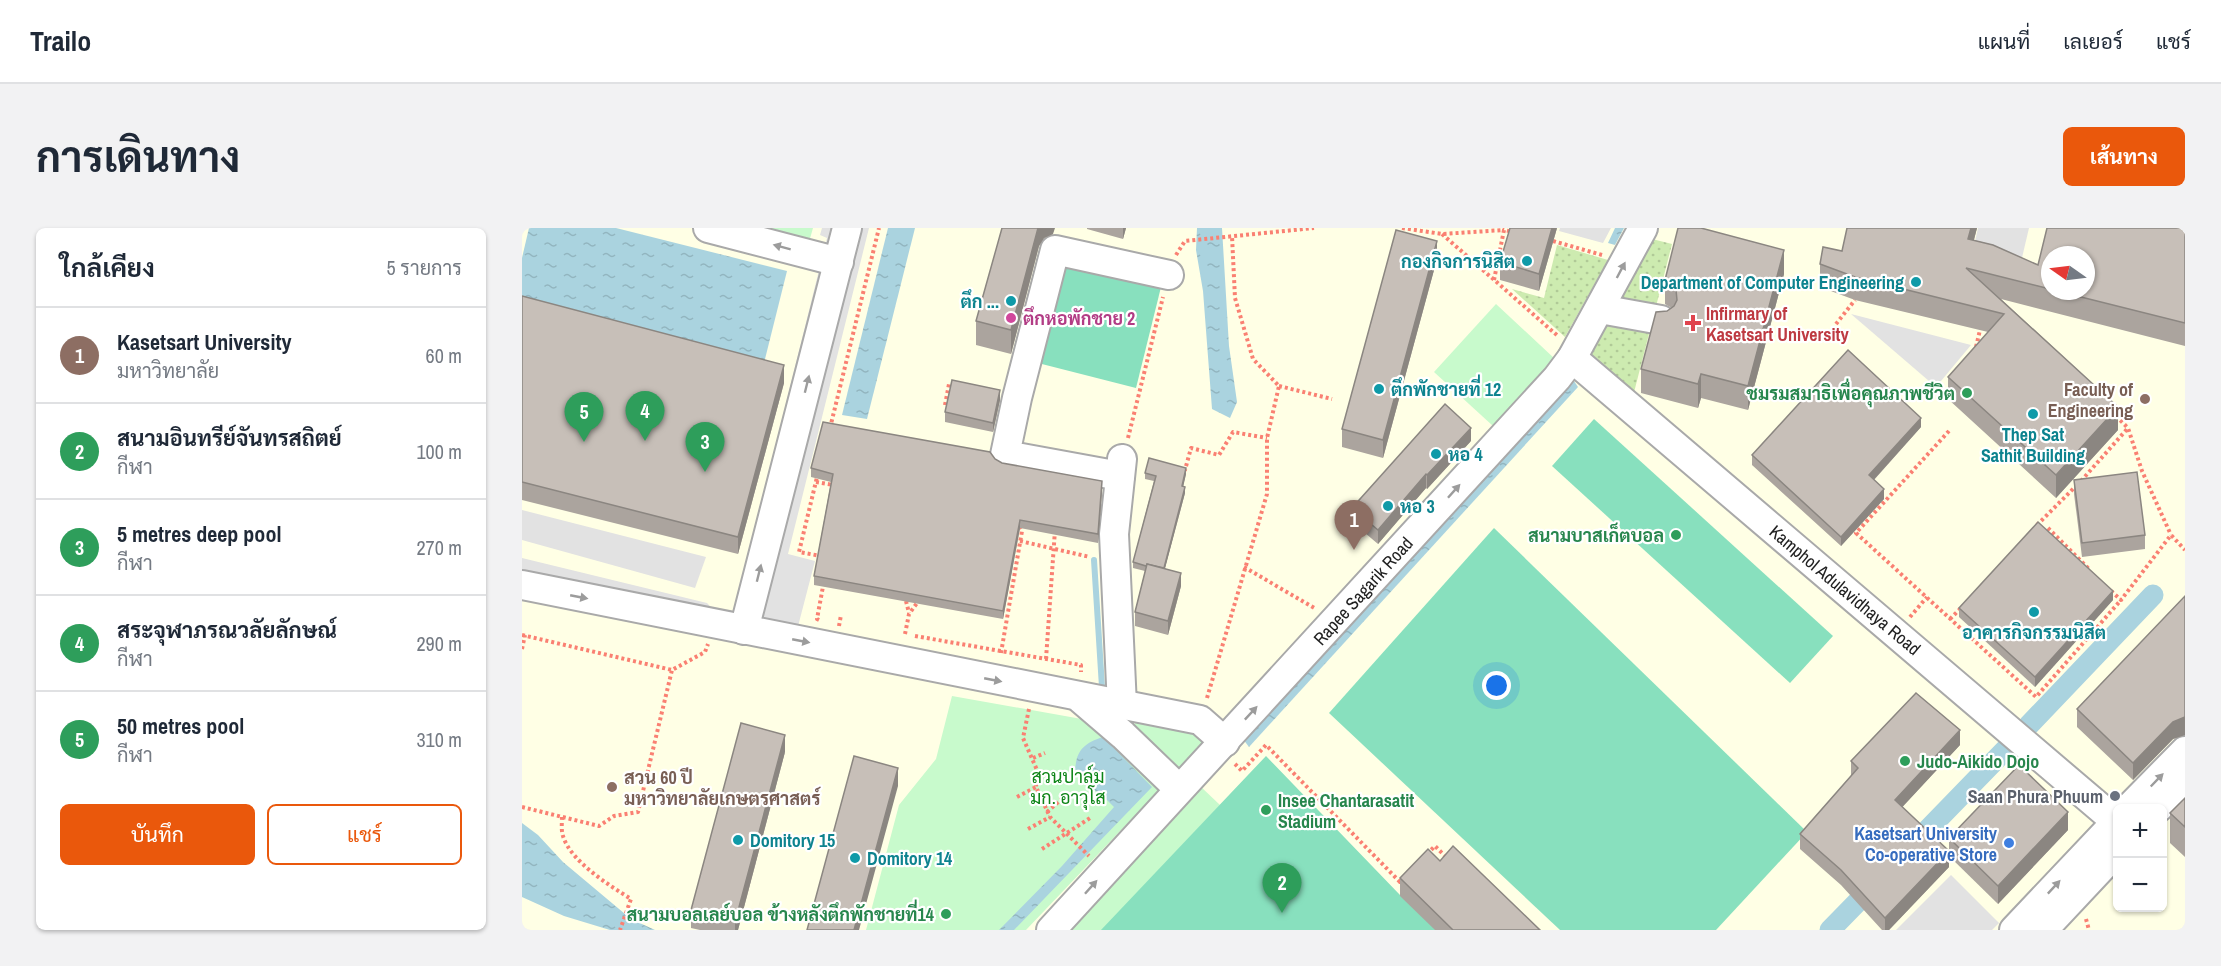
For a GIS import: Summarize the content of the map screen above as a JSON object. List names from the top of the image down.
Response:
{
  "streets": {
    "lane": ["Kamphol Adulavidhaya Road", "Rapee Sagarik Road"]
  },
  "crossings": [
    ["Kamphol Adulavidhaya Road", "Rapee Sagarik Road"]
  ],
  "one_way": ["Rapee Sagarik Road"],
  "parks": ["สวนปาล์ม มก. อาวุโส"],
  "places": {
    "other": [
      "กองกิจการนิสิต",
      "Department of Computer Engineering",
      "ตึก ...",
      "ตึกหอพักชาย 2",
      "ตึกพักชายที่ 12",
      "ชมรมสมาธิเพื่อคุณภาพชีวิต",
      "Faculty of Engineering",
      "Thep Sat Sathit Building",
      "หอ 4",
      "หอ 3",
      "สนามบาสเก็ตบอล",
      "อาคารกิจกรรมนิสิต",
      "Judo-Aikido Dojo",
      "สวน 60 ปี มหาวิทยาลัยเกษตรศาสตร์",
      "Saan Phura Phuum",
      "Insee Chantarasatit Stadium",
      "Domitory 15",
      "Kasetsart University Co-operative Store",
      "Domitory 14",
      "สนามบอลเลย์บอล ข้างหลังตึกพักชายที่14"
    ],
    "health": ["Infirmary of Kasetsart University"]
  },
  "north": "left",
  "page": {
    "header": "Trailo",
    "nav": ["แผนที่", "เลเยอร์", "แชร์"],
    "title": "การเดินทาง",
    "buttons": [
      "เส้นทาง",
      ["บันทึก", "แชร์"]
    ],
    "heading": ["ใกล้เคียง", "5 รายการ"],
    "list": [
      {
        "mark": "1",
        "name": "Kasetsart University",
        "note": "มหาวิทยาลัย",
        "value": "60 m"
      },
      {
        "mark": "2",
        "name": "สนามอินทรีย์จันทรสถิตย์",
        "note": "กีฬา",
        "value": "100 m"
      },
      {
        "mark": "3",
        "name": "5 metres deep pool",
        "note": "กีฬา",
        "value": "270 m"
      },
      {
        "mark": "4",
        "name": "สระจุฬาภรณวลัยลักษณ์",
        "note": "กีฬา",
        "value": "290 m"
      },
      {
        "mark": "5",
        "name": "50 metres pool",
        "note": "กีฬา",
        "value": "310 m"
      }
    ],
    "pins": [
      "4",
      "5",
      "3",
      "1",
      "2"
    ],
    "map_buttons": ["+", "−"]
  }
}
